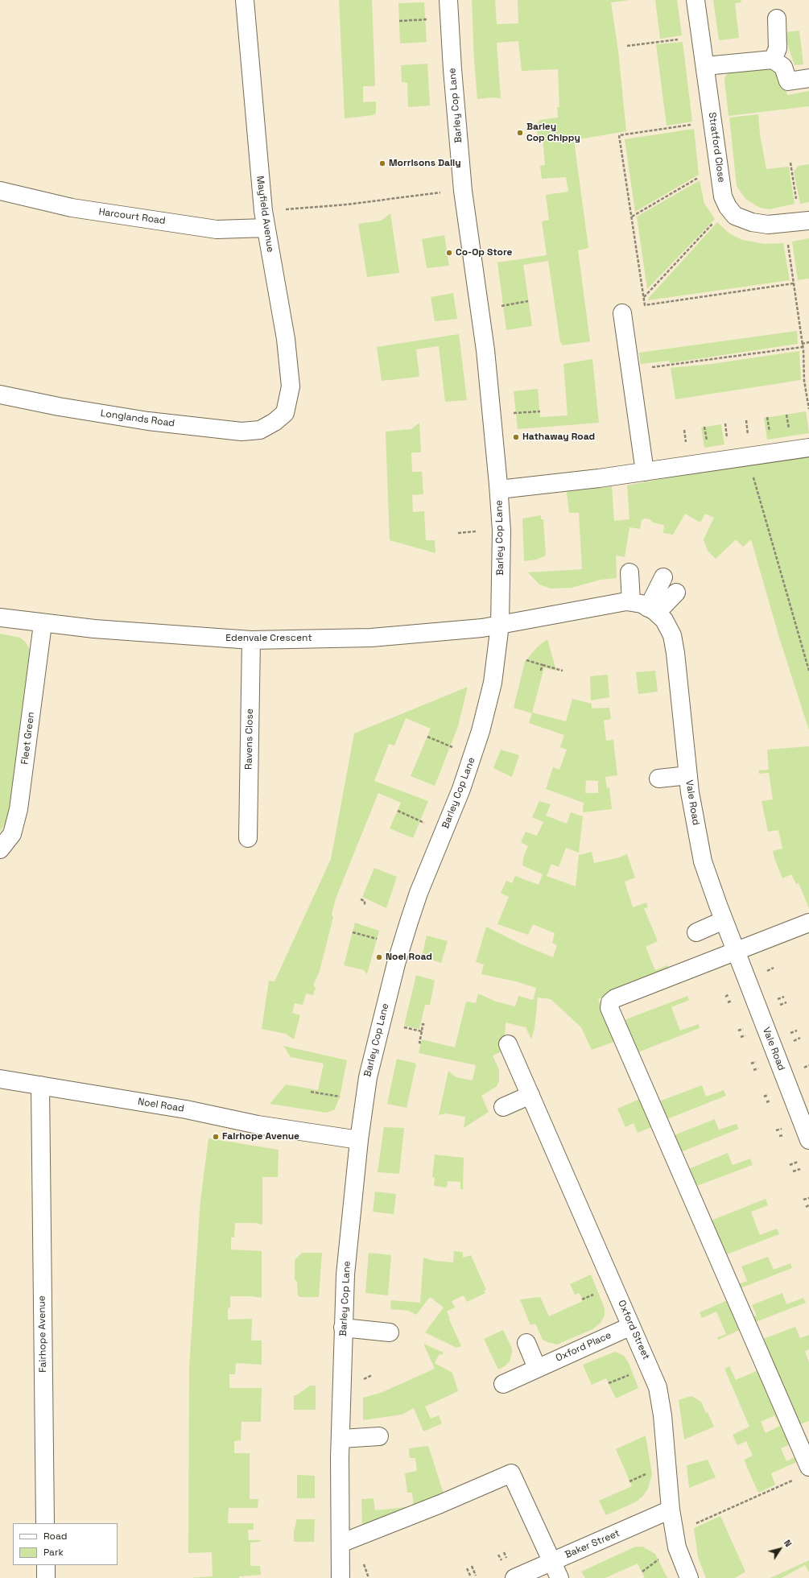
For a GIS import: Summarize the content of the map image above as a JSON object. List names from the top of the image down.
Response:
{
  "streets": {
    "street": [
      "Barley Cop Lane",
      "Stratford Close",
      "Mayfield Avenue",
      "Harcourt Road",
      "Longlands Road",
      "Edenvale Crescent",
      "Fleet Green",
      "Ravens Close",
      "Vale Road",
      "Noel Road",
      "Oxford Street",
      "Fairhope Avenue",
      "Oxford Place",
      "Baker Street"
    ]
  },
  "crossings": [
    ["Barley Cop Lane", "Edenvale Crescent"],
    ["Barley Cop Lane", "Noel Road"],
    ["Mayfield Avenue", "Harcourt Road"],
    ["Mayfield Avenue", "Longlands Road"],
    ["Edenvale Crescent", "Fleet Green"],
    ["Edenvale Crescent", "Ravens Close"],
    ["Noel Road", "Fairhope Avenue"],
    ["Oxford Street", "Oxford Place"],
    ["Oxford Street", "Baker Street"]
  ],
  "places": [
    "Barley Cop Chippy",
    "Morrisons Daily",
    "Co-Op Store",
    "Hathaway Road",
    "Noel Road",
    "Fairhope Avenue"
  ],
  "legend": ["Road", "Park"],
  "north": "top right"
}
